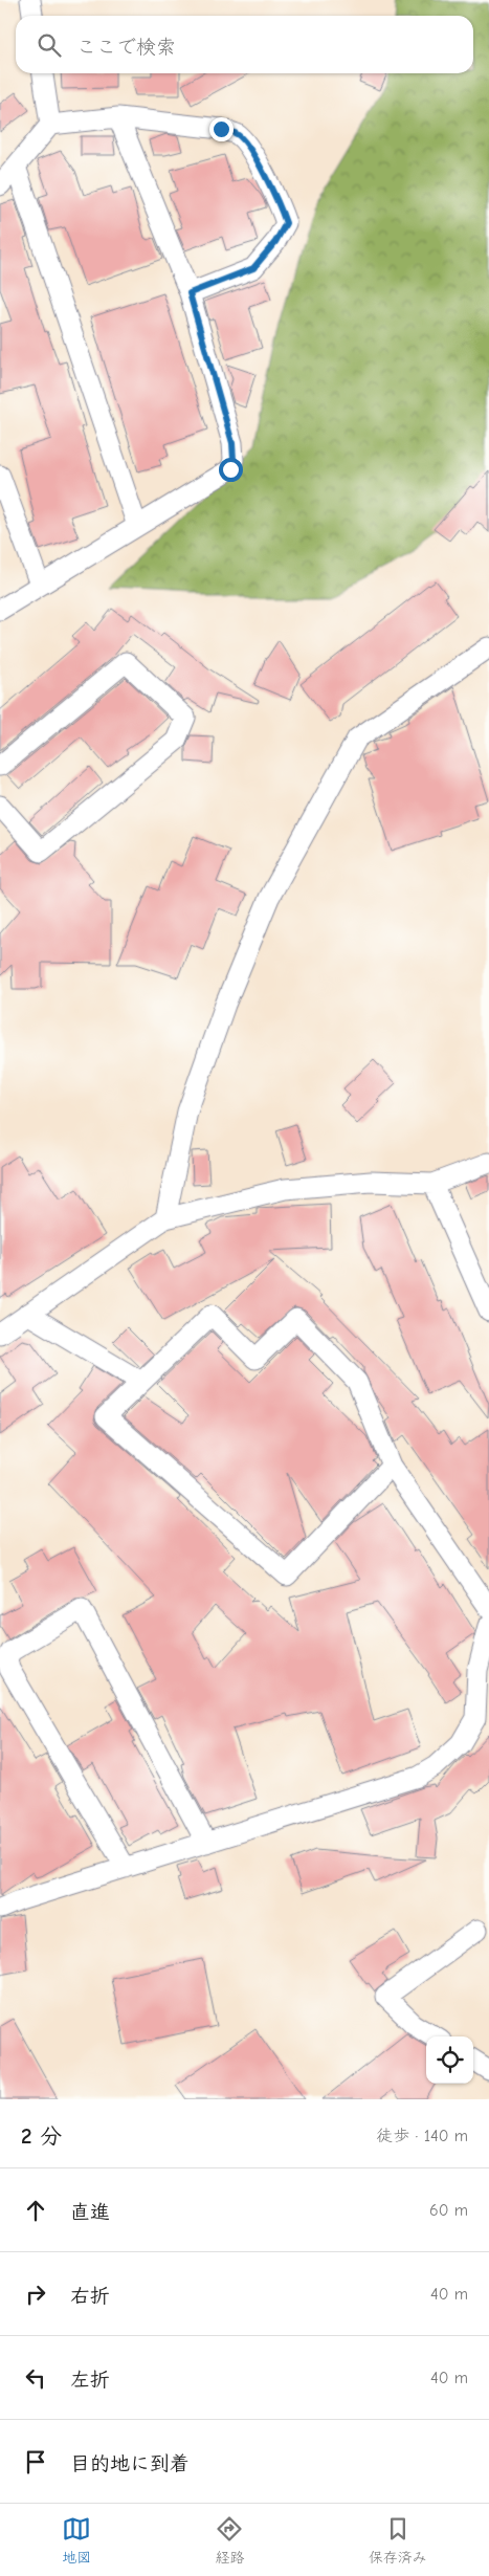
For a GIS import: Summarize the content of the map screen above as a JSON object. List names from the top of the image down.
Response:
{
  "page": {
    "search": "ここで検索",
    "heading": ["2 分", "徒歩 · 140 m"],
    "list": [
      ["直進", "60 m"],
      ["右折", "40 m"],
      ["左折", "40 m"],
      "目的地に到着"
    ],
    "nav": ["地図", "経路", "保存済み"]
  }
}
